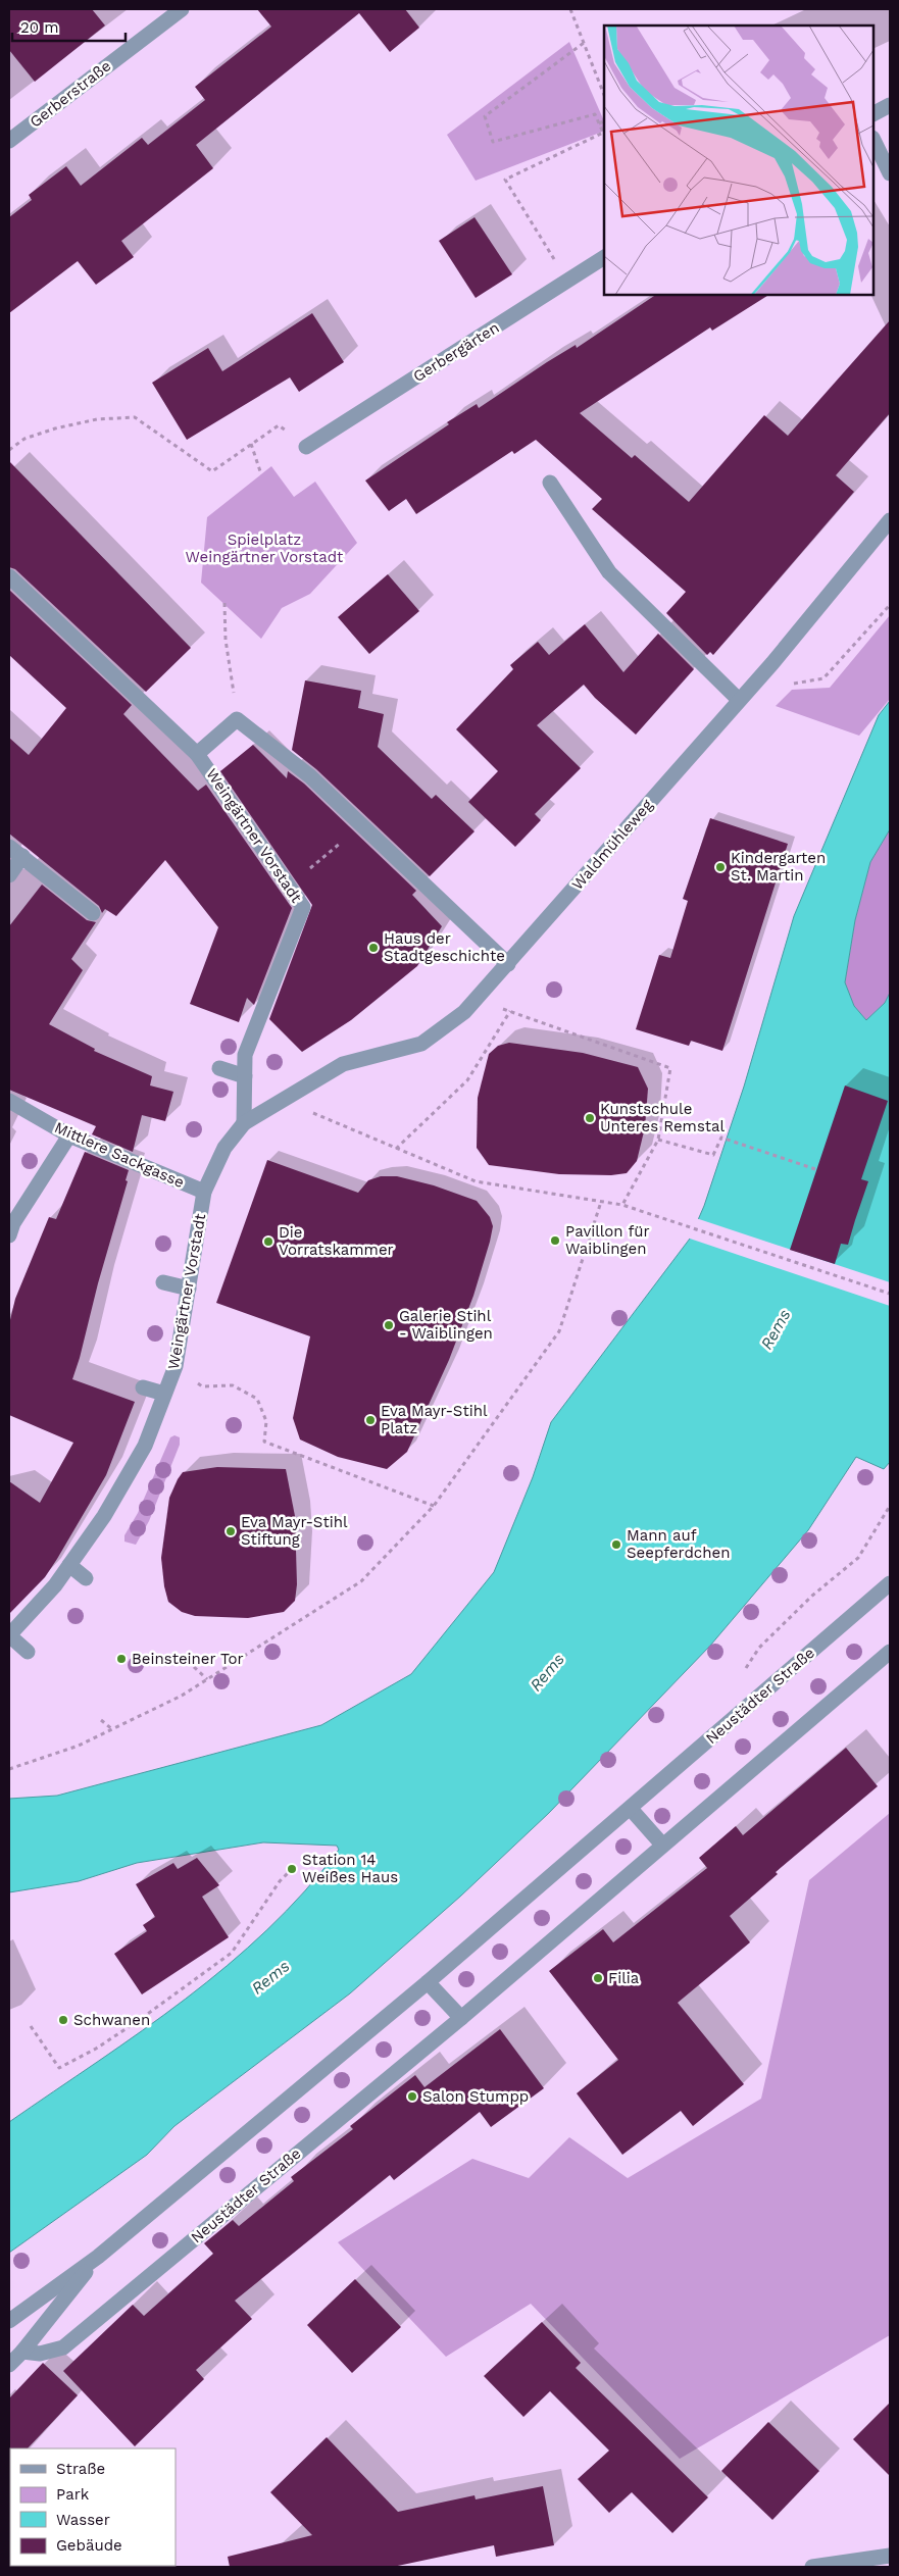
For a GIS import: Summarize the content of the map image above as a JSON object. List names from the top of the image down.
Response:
{
  "streets": {
    "street": [
      "Gerberstraße",
      "Gerbergärten",
      "Weingärtner Vorstadt",
      "Waldmühleweg",
      "Mittlere Sackgasse",
      "Neustädter Straße"
    ]
  },
  "crossings": [
    ["Weingärtner Vorstadt", "Waldmühleweg"],
    ["Weingärtner Vorstadt", "Mittlere Sackgasse"]
  ],
  "water": ["Rems"],
  "parks": ["Spielplatz Weingärtner Vorstadt"],
  "places": [
    "Kindergarten St. Martin",
    "Haus der Stadtgeschichte",
    "Kunstschule Unteres Remstal",
    "Pavillon für Waiblingen",
    "Die Vorratskammer",
    "Galerie Stihl - Waiblingen",
    "Eva Mayr-Stihl Platz",
    "Eva Mayr-Stihl Stiftung",
    "Mann auf Seepferdchen",
    "Beinsteiner Tor",
    "Station 14 Weißes Haus",
    "Filia",
    "Schwanen",
    "Salon Stumpp"
  ],
  "legend": [
    "Straße",
    "Park",
    "Wasser",
    "Gebäude"
  ],
  "scale_bar": "20 m"
}
